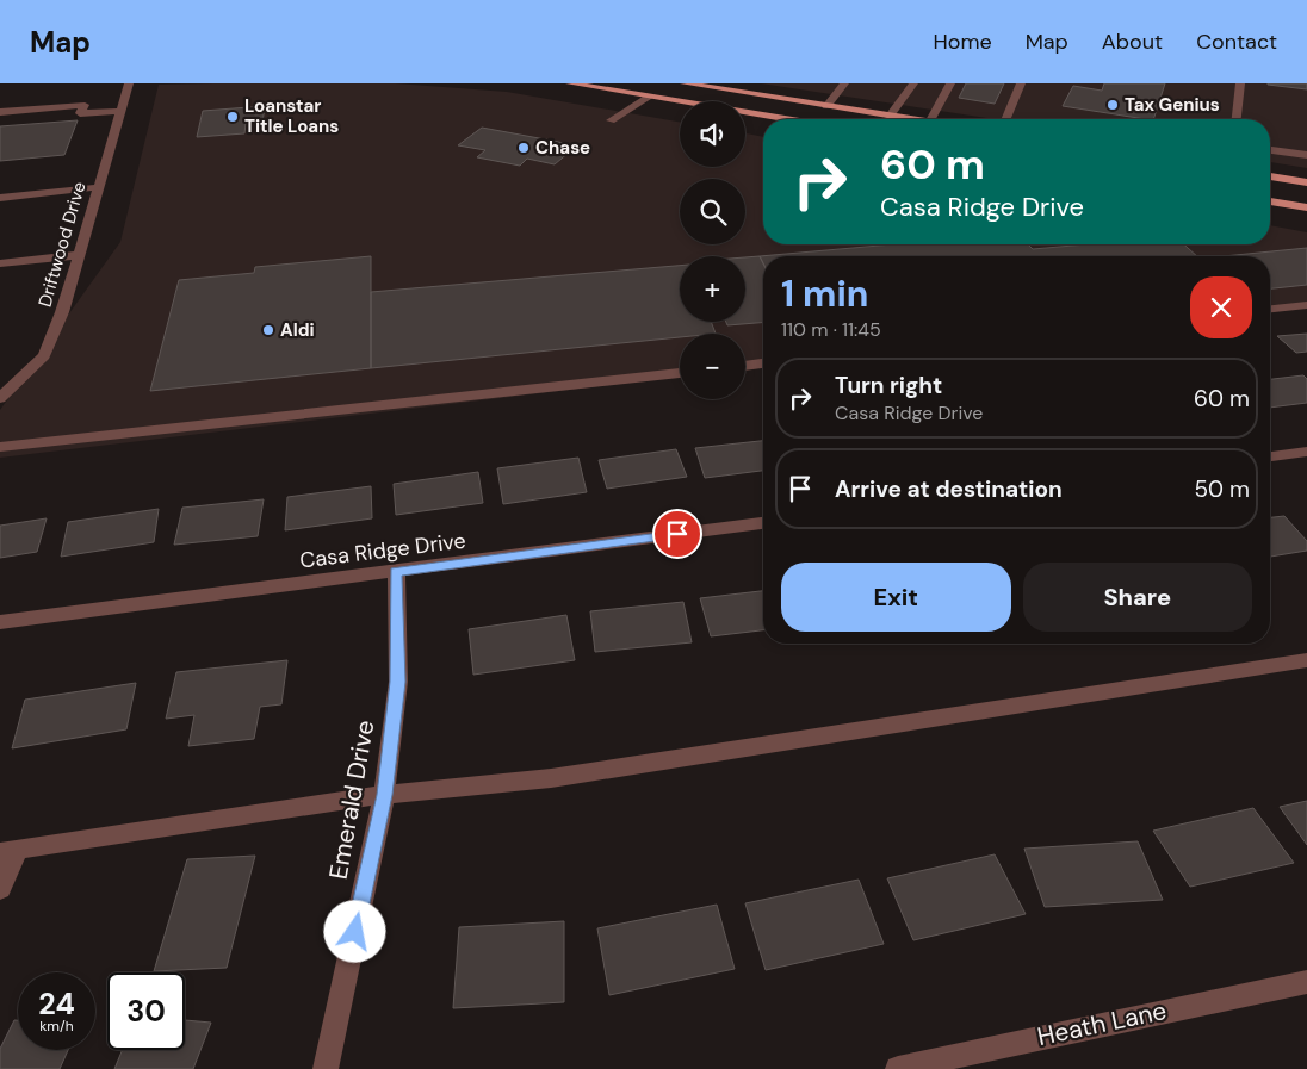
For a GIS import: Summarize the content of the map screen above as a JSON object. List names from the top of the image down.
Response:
{
  "streets": {
    "street": [
      "Driftwood Drive",
      "Casa Ridge Drive",
      "Emerald Drive",
      "Heath Lane"
    ]
  },
  "crossings": [
    ["Casa Ridge Drive", "Emerald Drive"]
  ],
  "places": [
    "Tax Genius",
    "Loanstar Title Loans",
    "Chase",
    "Aldi"
  ],
  "page": {
    "header": "Map",
    "nav": [
      "Home",
      "Map",
      "About",
      "Contact"
    ],
    "map_buttons": ["+", "−"],
    "turn": ["60 m", "Casa Ridge Drive"],
    "heading": ["1 min", "110 m · 11:45"],
    "list": [
      {
        "name": "Turn right",
        "note": "Casa Ridge Drive",
        "value": "60 m"
      },
      {
        "name": "Arrive at destination",
        "value": "50 m"
      }
    ],
    "buttons": ["Exit", "Share"],
    "speed": "24 km/h",
    "limit": "30"
  }
}
